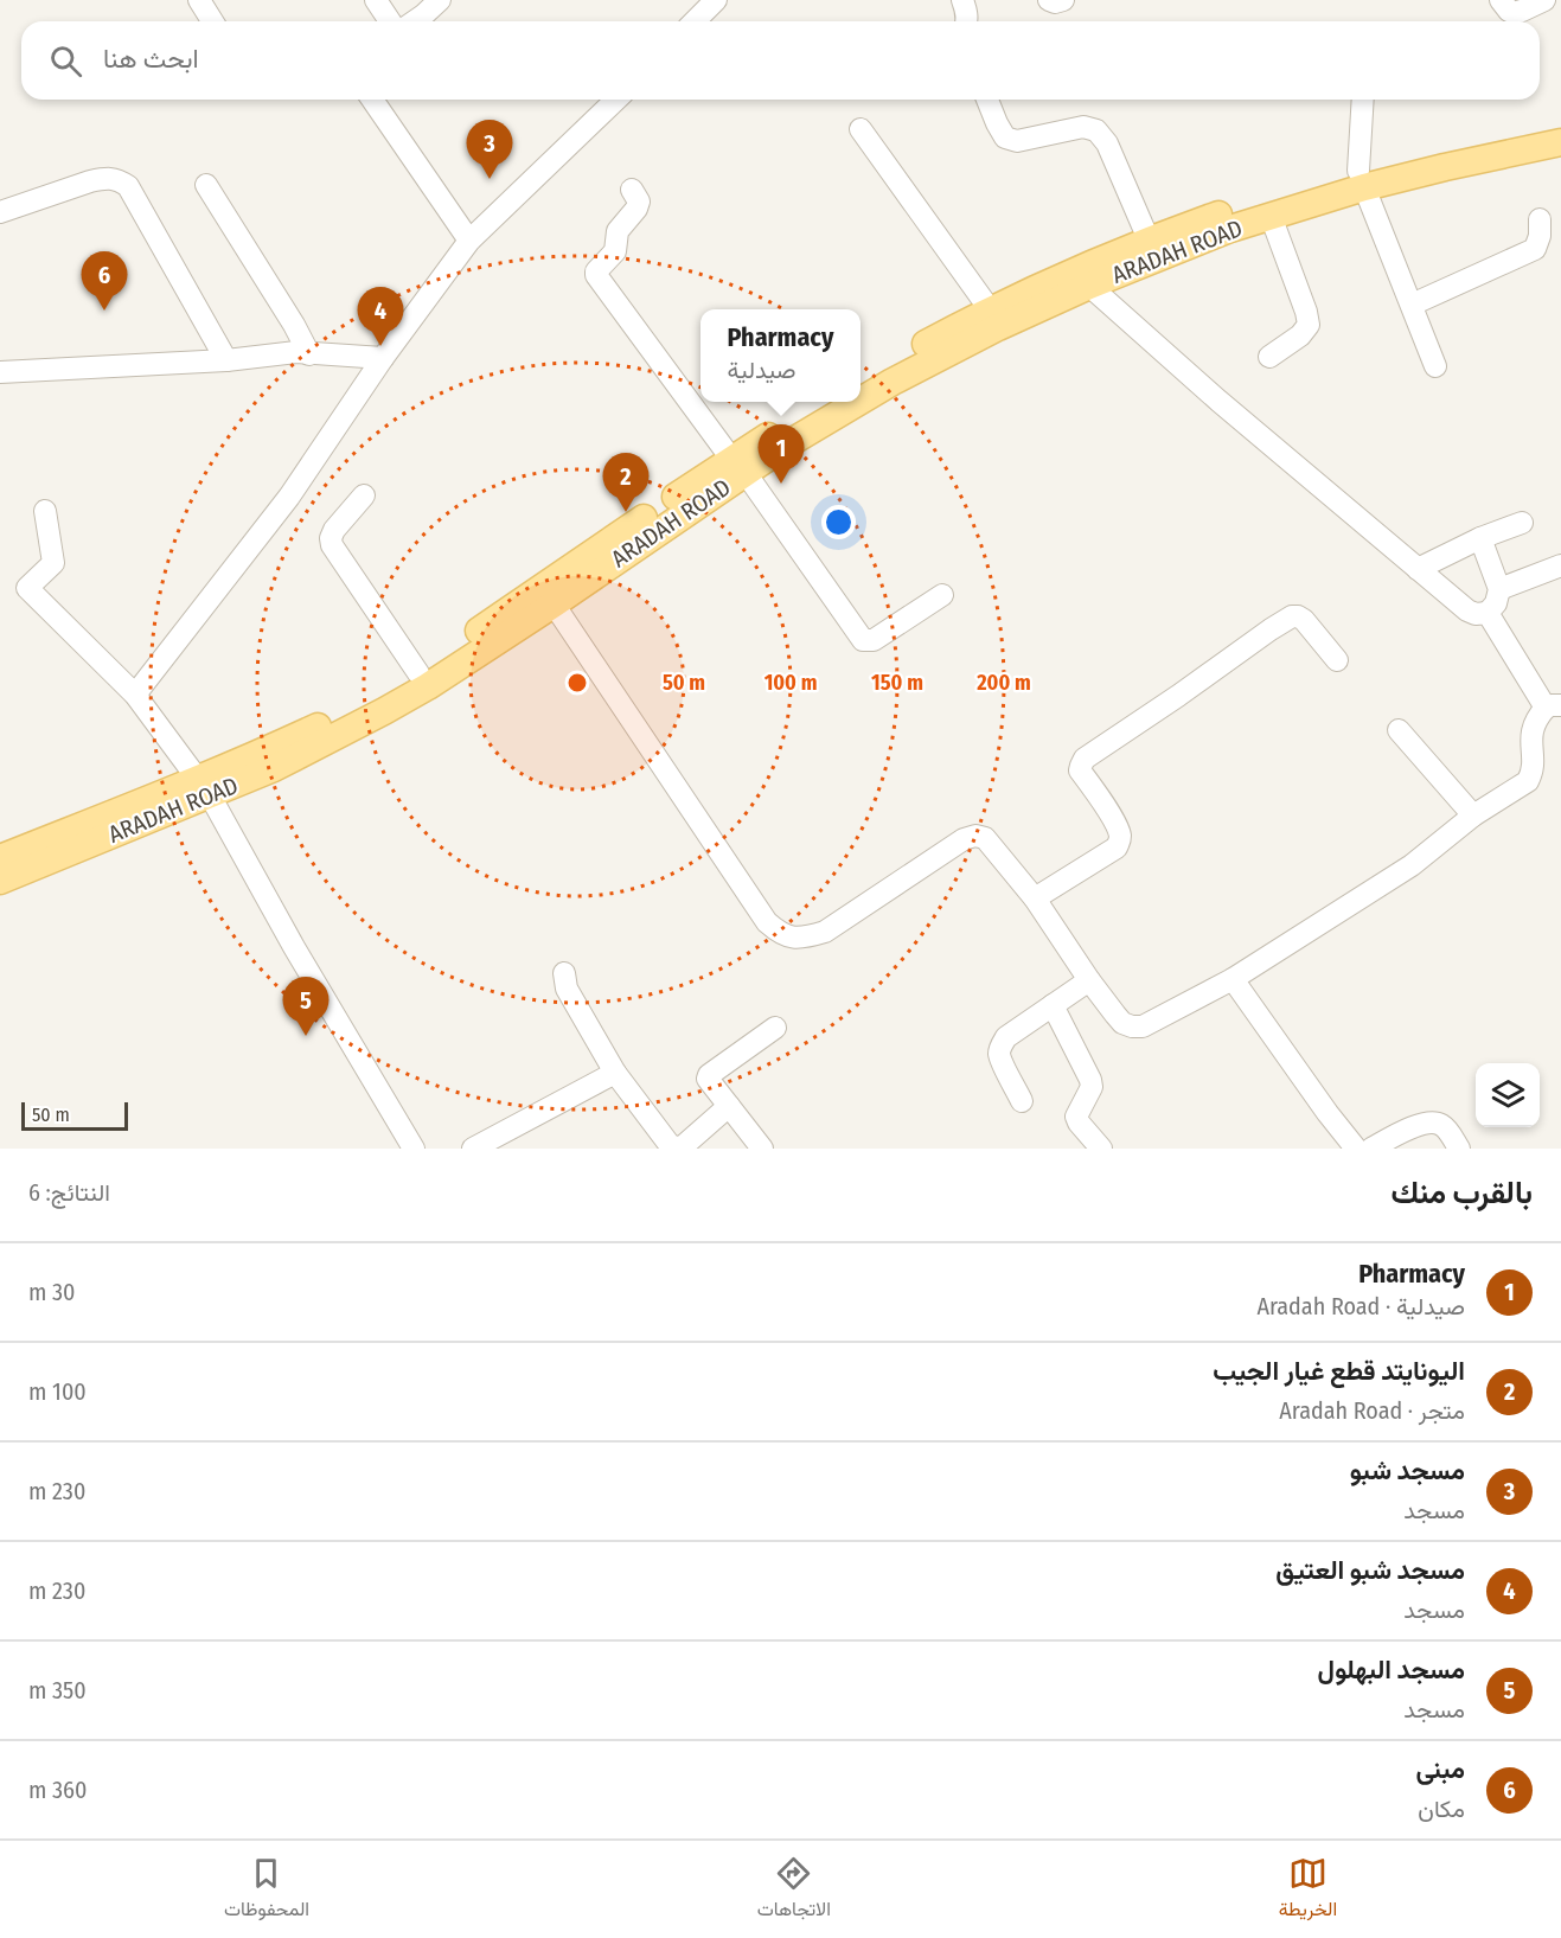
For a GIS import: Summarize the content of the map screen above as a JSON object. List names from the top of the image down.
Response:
{
  "streets": {
    "main road": ["ARADAH ROAD"]
  },
  "scale_bar": "50 m",
  "page": {
    "search": "ابحث هنا",
    "pins": [
      "3",
      "6",
      "4",
      "1",
      "2",
      "5"
    ],
    "popup": ["Pharmacy", "صيدلية"],
    "scale": "50 m",
    "heading": ["بالقرب منك", "النتائج: 6"],
    "list": [
      {
        "mark": "1",
        "name": "Pharmacy",
        "note": "صيدلية · Aradah Road",
        "value": "30 m"
      },
      {
        "mark": "2",
        "name": "اليونايتد قطع غيار الجيب",
        "note": "متجر · Aradah Road",
        "value": "100 m"
      },
      {
        "mark": "3",
        "name": "مسجد شبو",
        "note": "مسجد",
        "value": "230 m"
      },
      {
        "mark": "4",
        "name": "مسجد شبو العتيق",
        "note": "مسجد",
        "value": "230 m"
      },
      {
        "mark": "5",
        "name": "مسجد البهلول",
        "note": "مسجد",
        "value": "350 m"
      },
      {
        "mark": "6",
        "name": "مبنى",
        "note": "مكان",
        "value": "360 m"
      }
    ],
    "nav": ["الخريطة", "الاتجاهات", "المحفوظات"]
  },
  "rings": [
    "50 m",
    "100 m",
    "150 m",
    "200 m"
  ]
}
